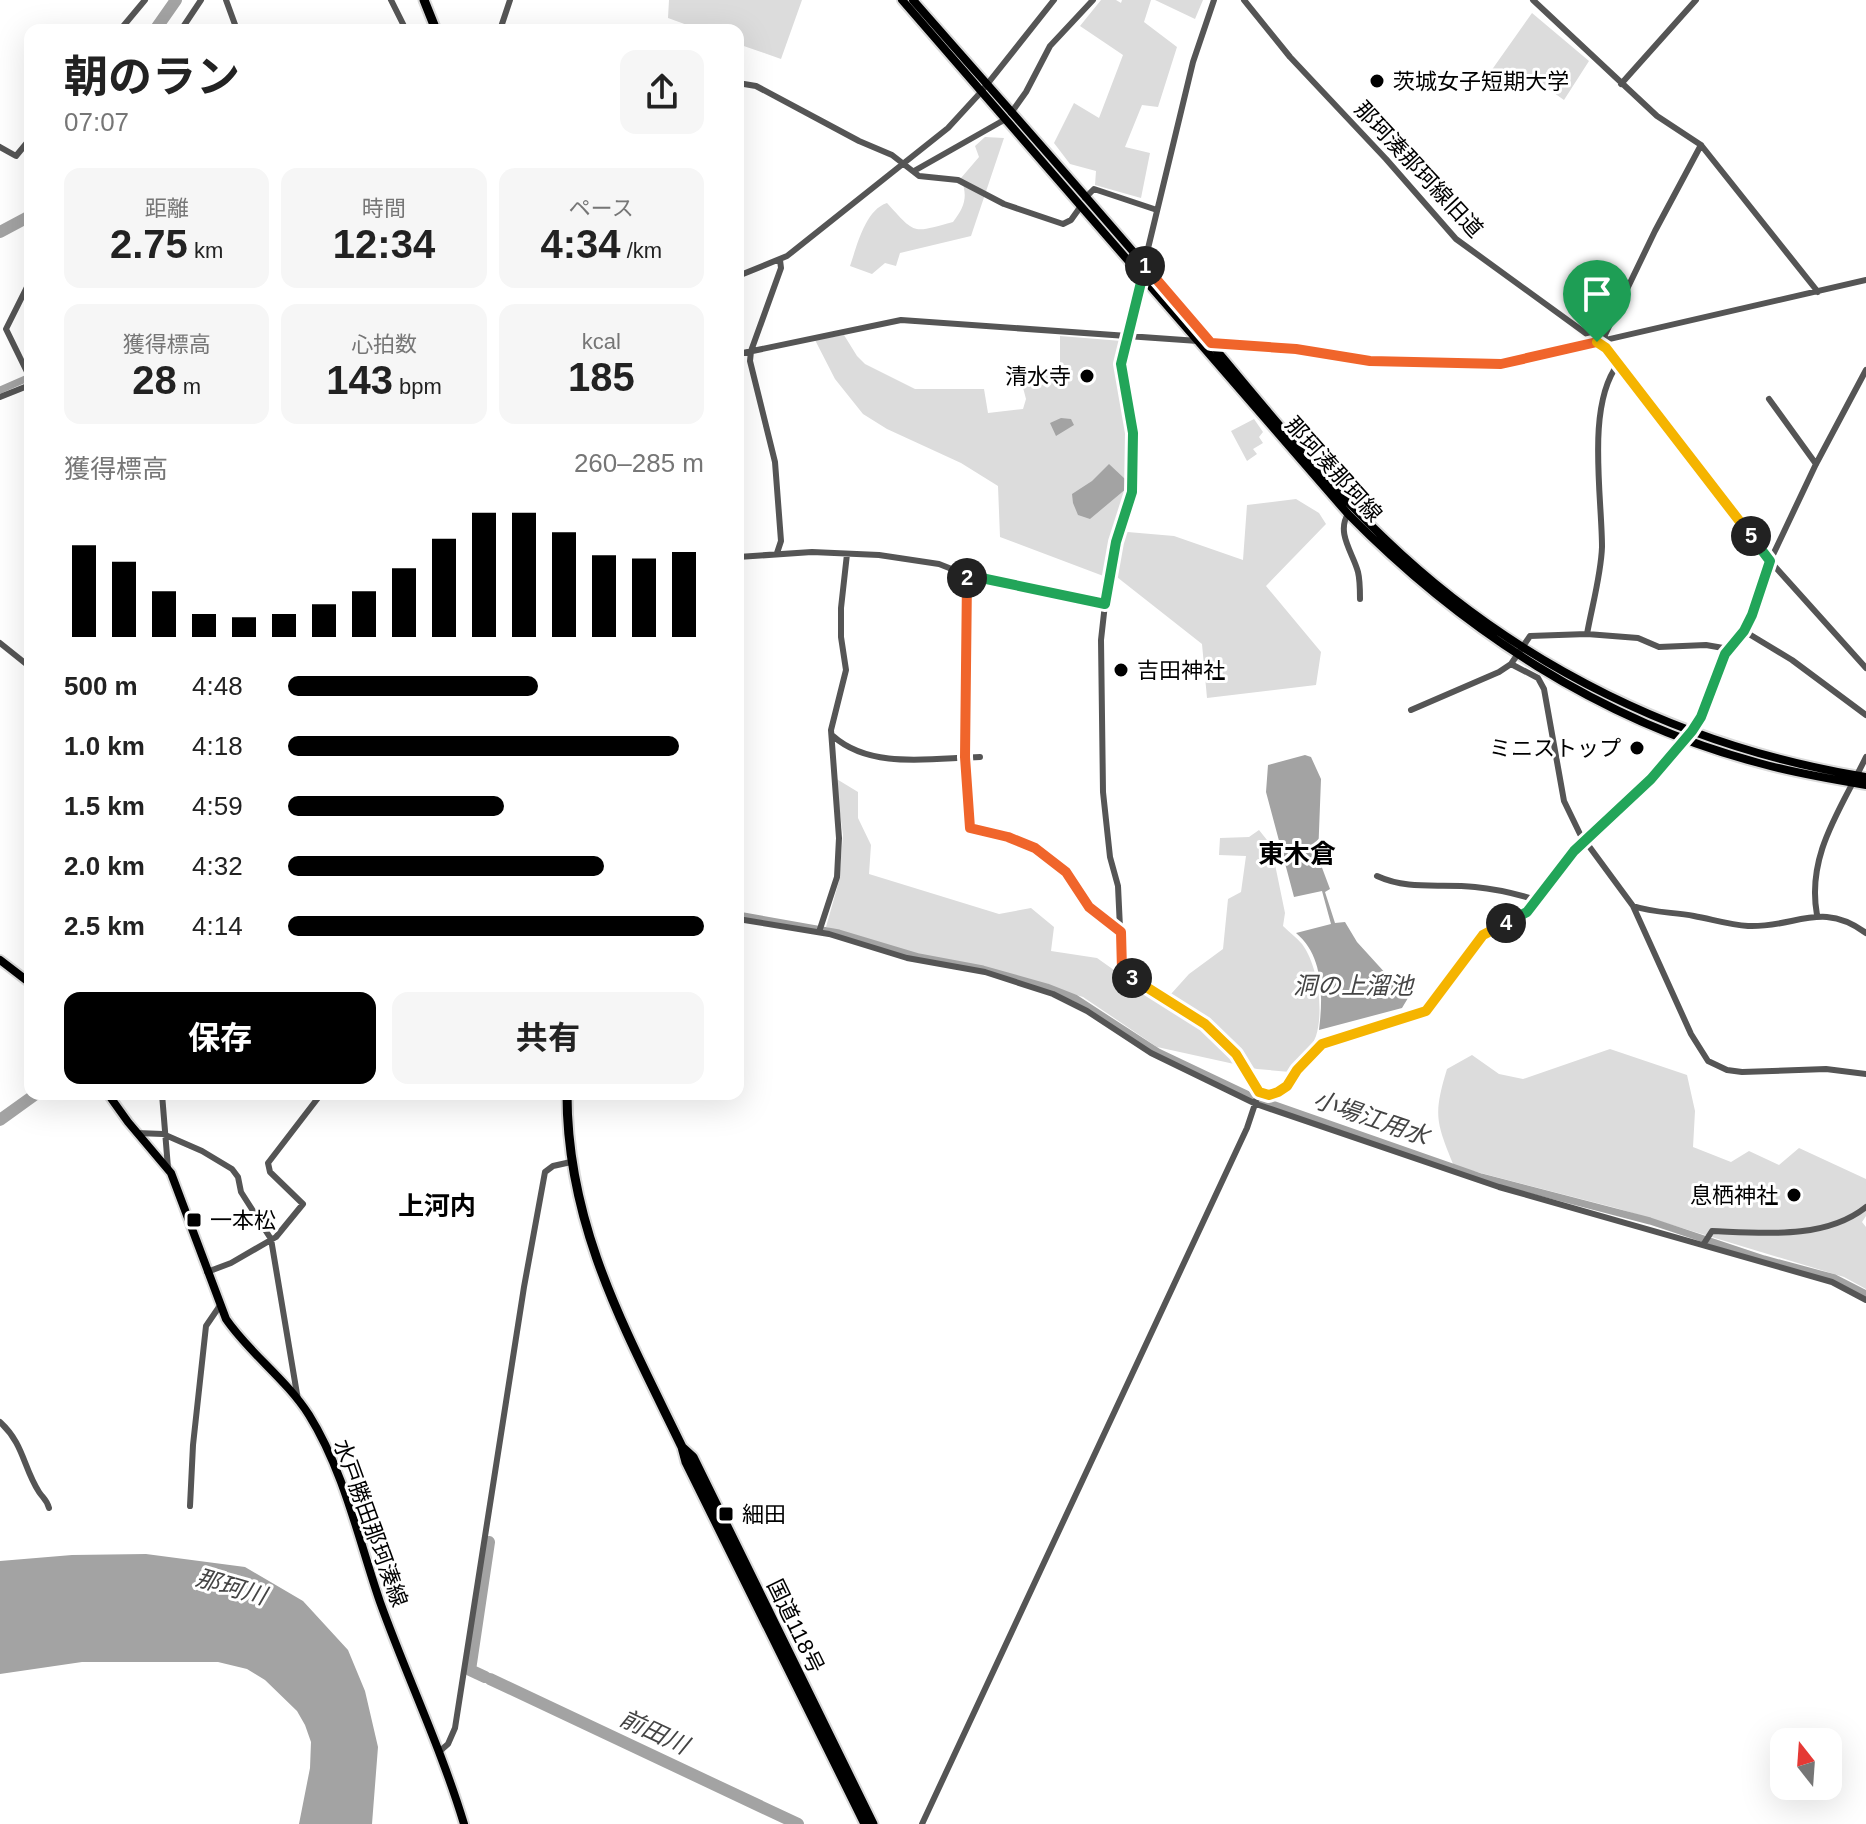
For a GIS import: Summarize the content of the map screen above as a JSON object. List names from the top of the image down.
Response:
{
  "streets": {
    "highway": ["国道118号"],
    "main road": ["那珂湊那珂線", "水戸勝田那珂湊線"],
    "street": ["那珂湊那珂線旧道"]
  },
  "districts": ["東木倉", "上河内"],
  "water": [
    "洞の上溜池",
    "小場江用水",
    "那珂川",
    "前田川"
  ],
  "places": {
    "other": [
      "茨城女子短期大学",
      "清水寺",
      "吉田神社",
      "ミニストップ",
      "息栖神社"
    ],
    "transit": ["一本松", "細田"]
  },
  "north": "top",
  "page": {
    "heading": ["朝のラン", "07:07"],
    "stats": [
      ["距離", "2.75 km"],
      ["時間", "12:34"],
      ["ペース", "4:34 /km"],
      ["獲得標高", "28 m"],
      ["心拍数", "143 bpm"],
      ["kcal", "185"]
    ],
    "pins": [
      "1",
      "5",
      "2",
      "4",
      "3"
    ],
    "chart": ["獲得標高", "260–285 m"],
    "list": [
      {
        "name": "500 m",
        "note": "4:48"
      },
      {
        "name": "1.0 km",
        "note": "4:18"
      },
      {
        "name": "1.5 km",
        "note": "4:59"
      },
      {
        "name": "2.0 km",
        "note": "4:32"
      },
      {
        "name": "2.5 km",
        "note": "4:14"
      }
    ],
    "buttons": ["保存", "共有"]
  }
}
